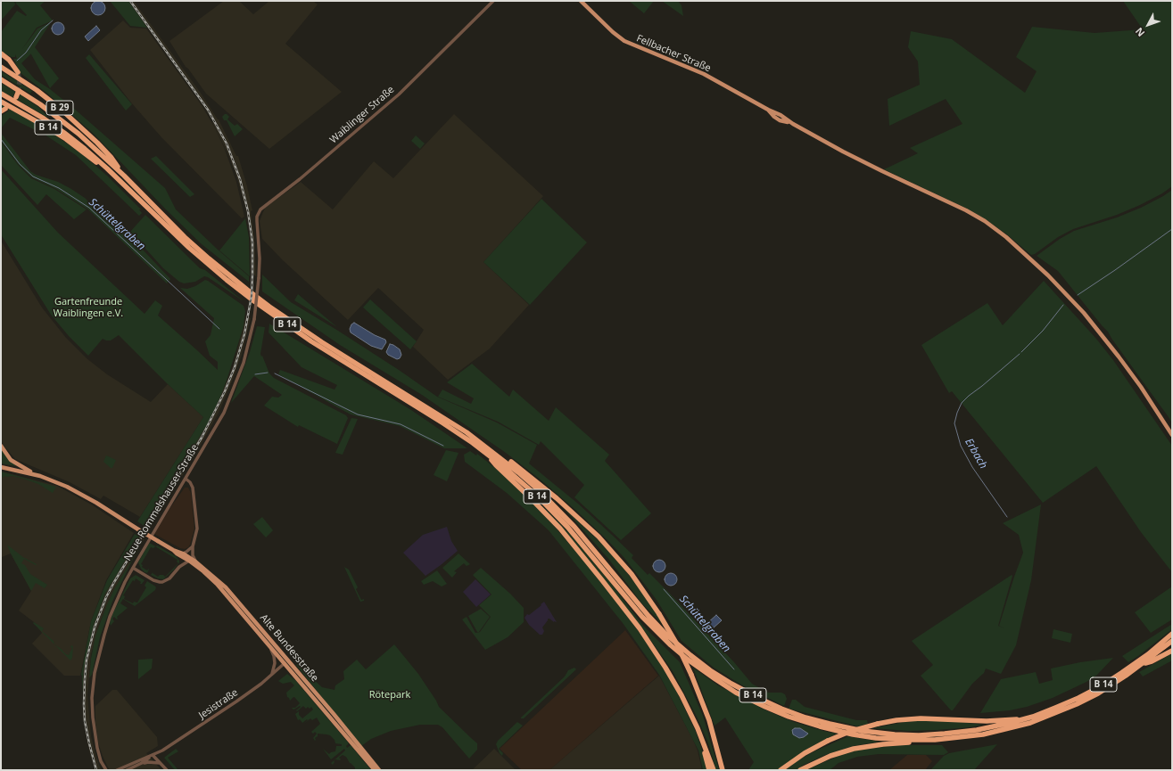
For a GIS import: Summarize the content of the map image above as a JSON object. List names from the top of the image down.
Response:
{
  "streets": {
    "highway": ["B 29", "B 14"],
    "main road": ["Fellbacher Straße", "Alte Bundesstraße"],
    "street": ["Waiblinger Straße", "Neue Rommelshauser Straße", "Jesistraße"]
  },
  "crossings": [
    ["B 29", "B 14"],
    ["Waiblinger Straße", "Neue Rommelshauser Straße"],
    ["Alte Bundesstraße", "Jesistraße"]
  ],
  "water": ["Schüttelgraben", "Erbach"],
  "parks": ["Gartenfreunde Waiblingen e.V.", "Rötepark"],
  "north": "bottom left"
}
